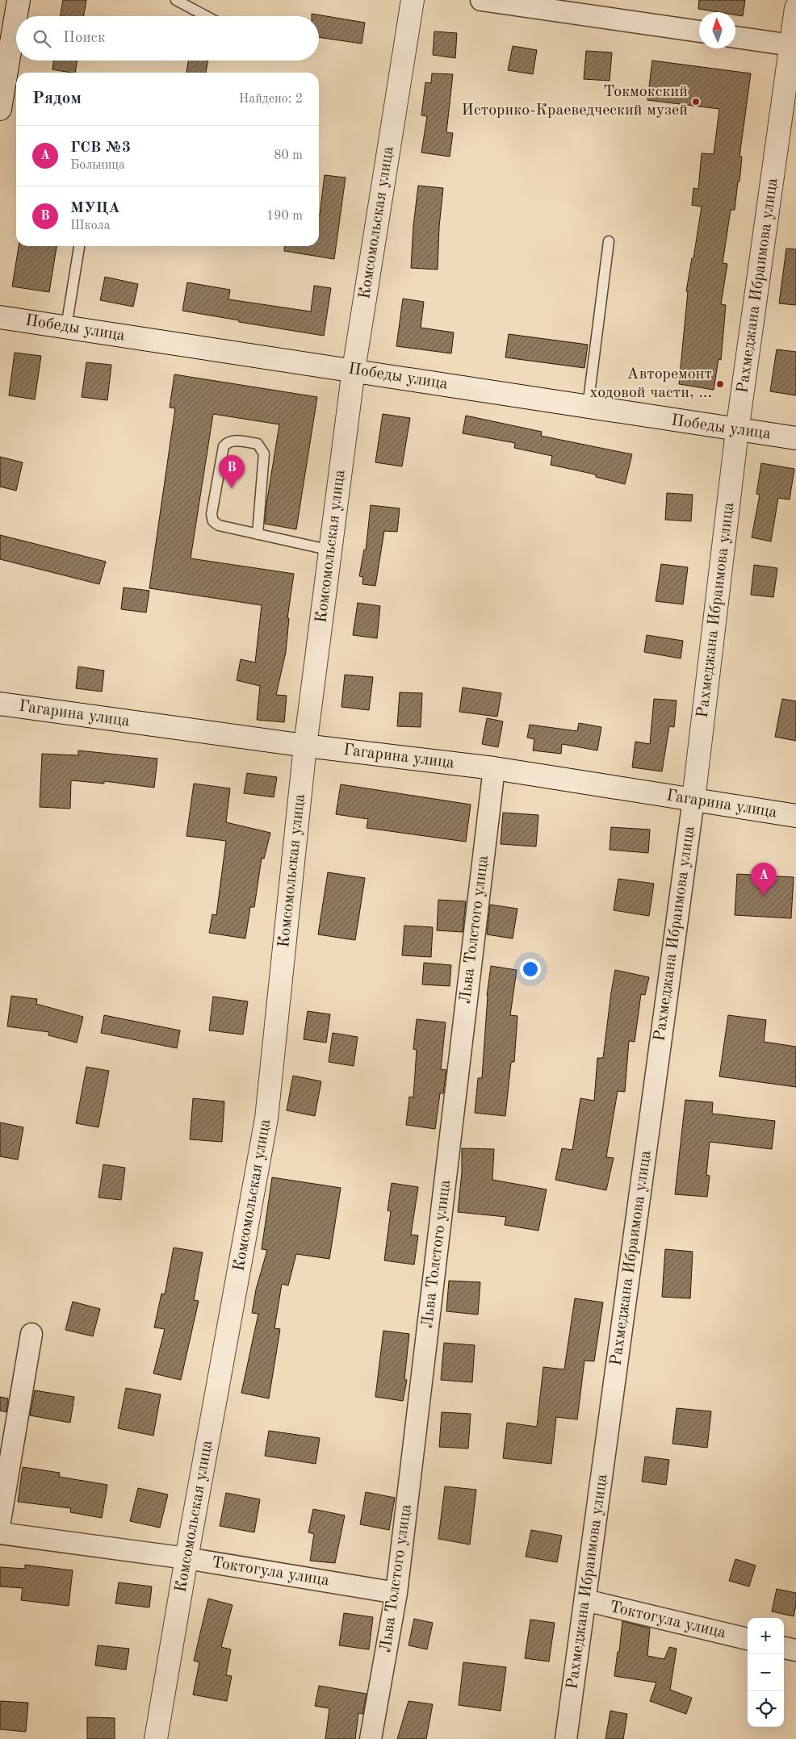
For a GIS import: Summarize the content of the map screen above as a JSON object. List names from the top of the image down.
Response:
{
  "streets": {
    "street": [
      "Комсомольская улица",
      "Рахмеджана Ибраимова улица",
      "Победы улица",
      "Гагарина улица",
      "Льва Толстого улица",
      "Токтогула улица"
    ]
  },
  "crossings": [
    ["Комсомольская улица", "Победы улица"],
    ["Комсомольская улица", "Гагарина улица"],
    ["Комсомольская улица", "Токтогула улица"],
    ["Рахмеджана Ибраимова улица", "Победы улица"],
    ["Рахмеджана Ибраимова улица", "Гагарина улица"],
    ["Рахмеджана Ибраимова улица", "Токтогула улица"],
    ["Гагарина улица", "Льва Толстого улица"],
    ["Льва Толстого улица", "Токтогула улица"]
  ],
  "places": ["Токмокский Историко-Краеведческий музей", "Авторемонт ходовой части, ..."],
  "north": "top",
  "page": {
    "search": "Поиск",
    "heading": ["Рядом", "Найдено: 2"],
    "list": [
      {
        "mark": "A",
        "name": "ГСВ №3",
        "note": "Больница",
        "value": "80 m"
      },
      {
        "mark": "B",
        "name": "МУЦА",
        "note": "Школа",
        "value": "190 m"
      }
    ],
    "pins": ["B", "A"],
    "map_buttons": ["+", "−"]
  }
}
